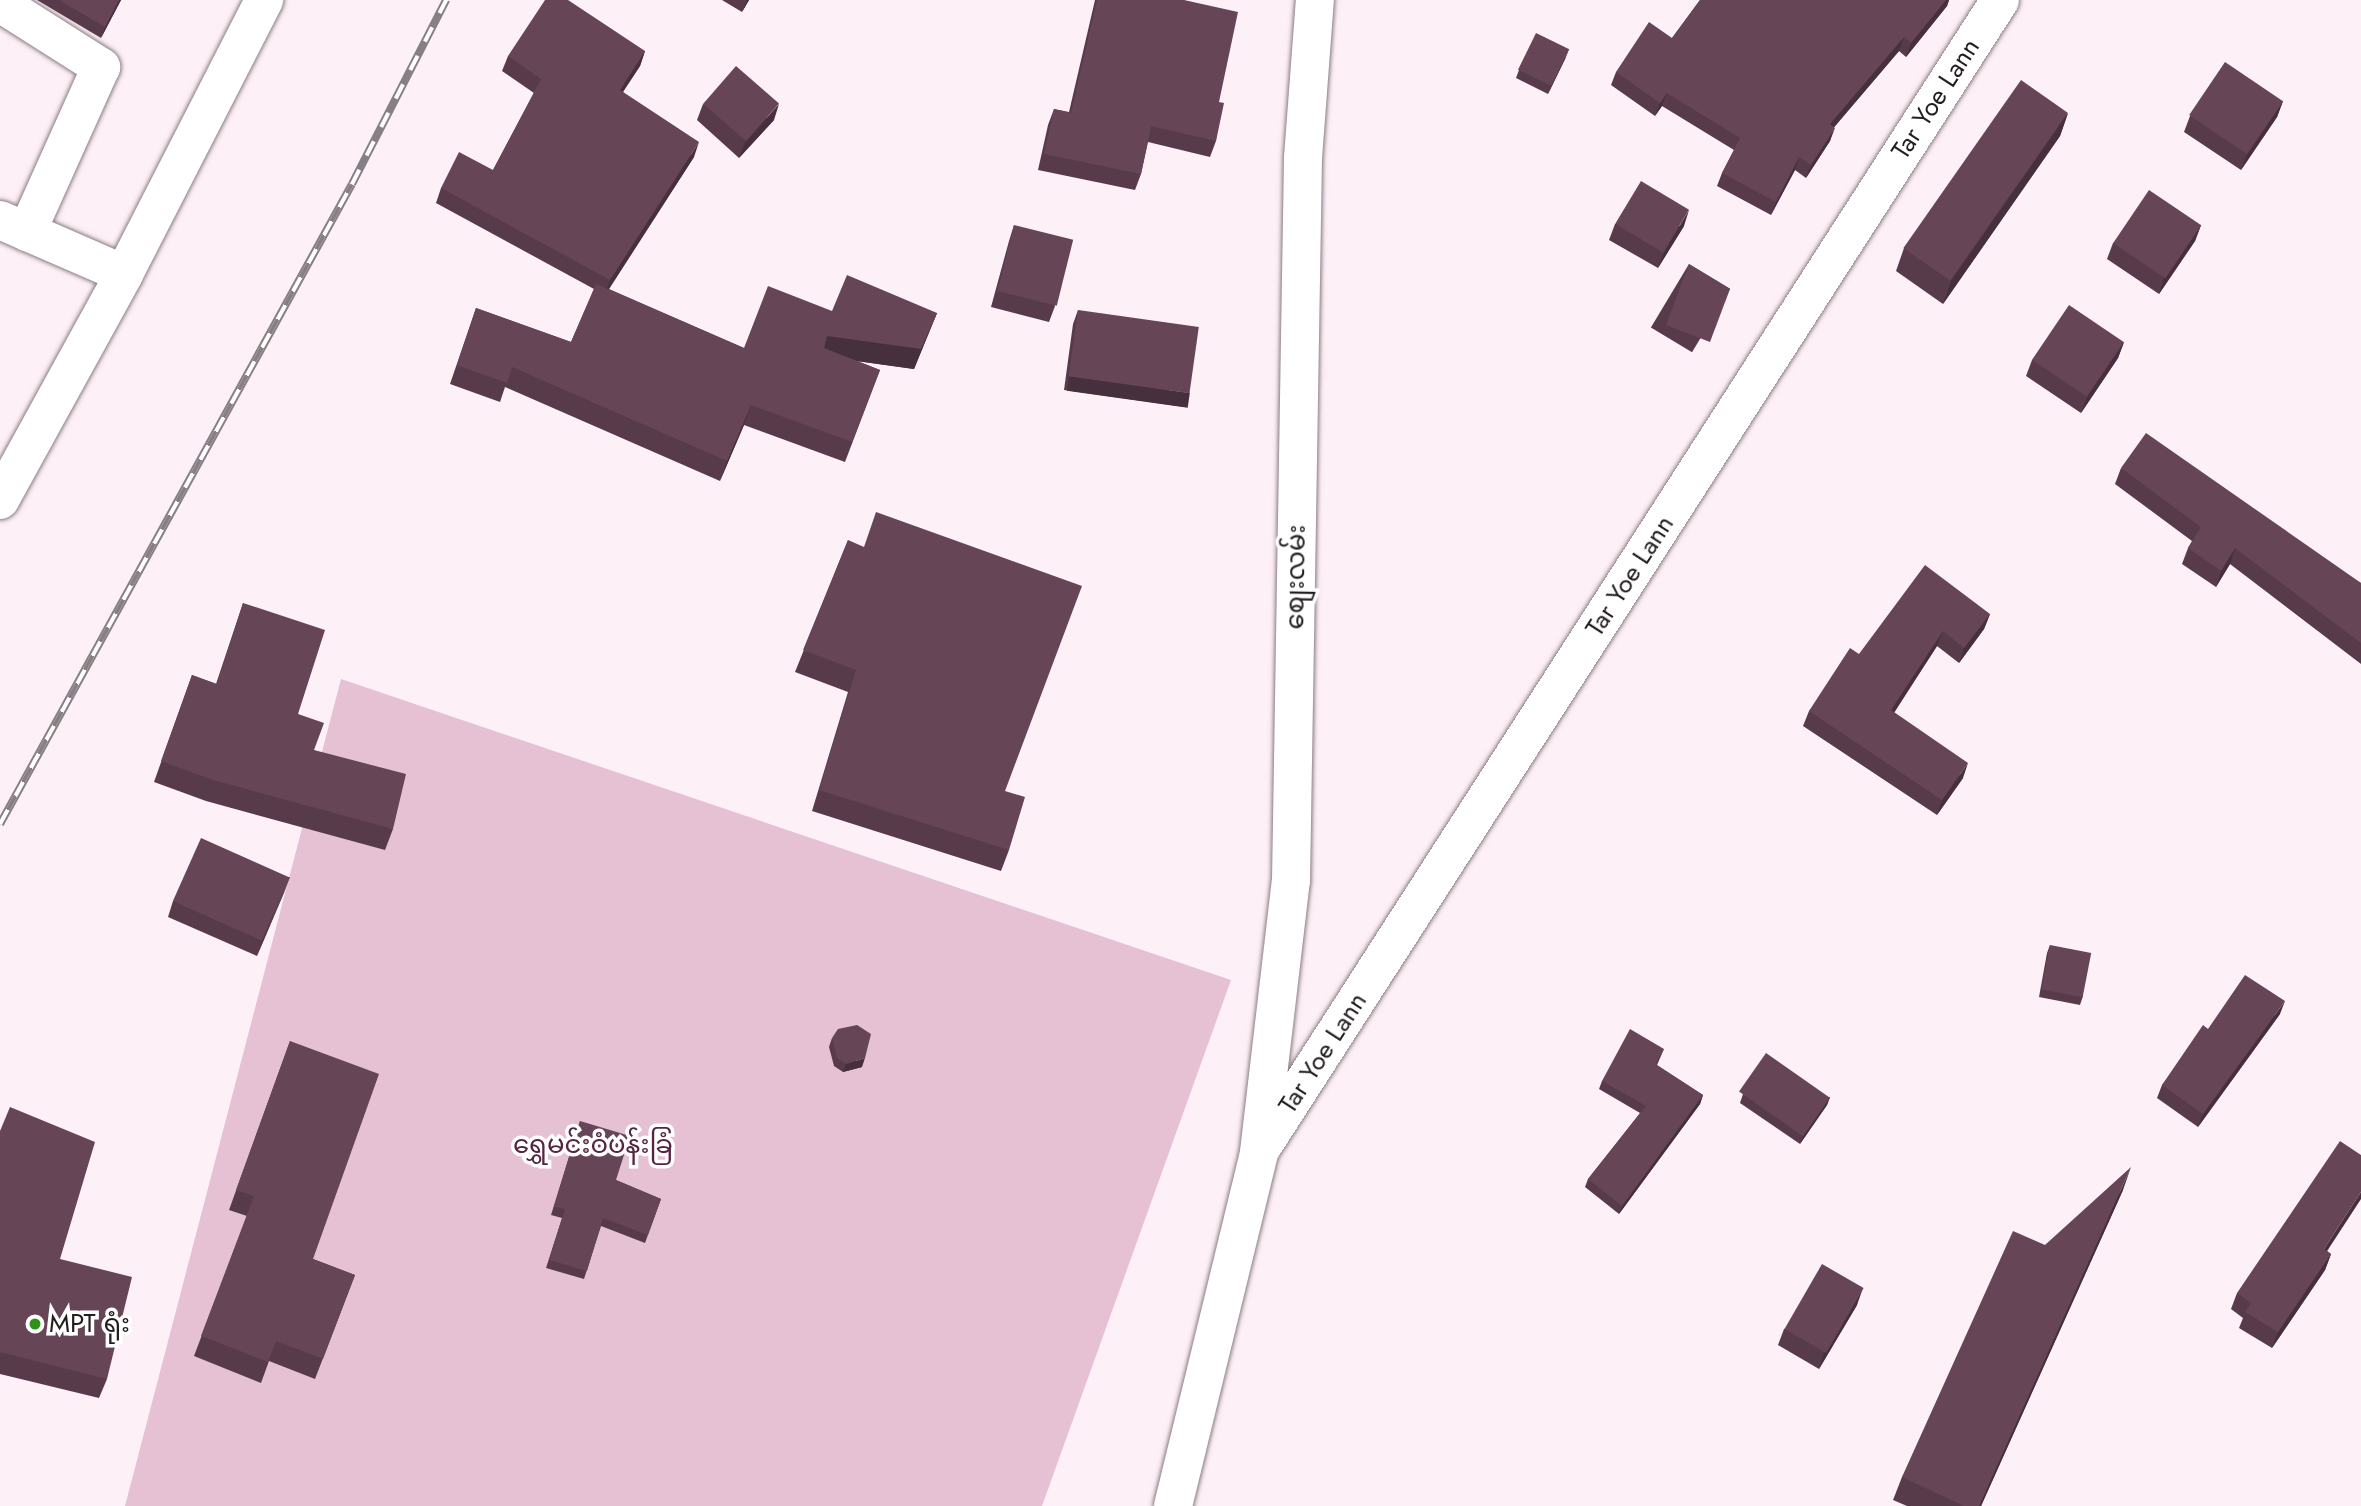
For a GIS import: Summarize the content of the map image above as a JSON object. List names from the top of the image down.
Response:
{
  "streets": {
    "main road": ["Tar Yoe Lann", "စျေးလမ်း"]
  },
  "crossings": [
    ["Tar Yoe Lann", "စျေးလမ်း"]
  ],
  "parks": ["ရွှေမင်းဝံပန်းခြံ"],
  "places": ["MPT ရုံး"]
}
